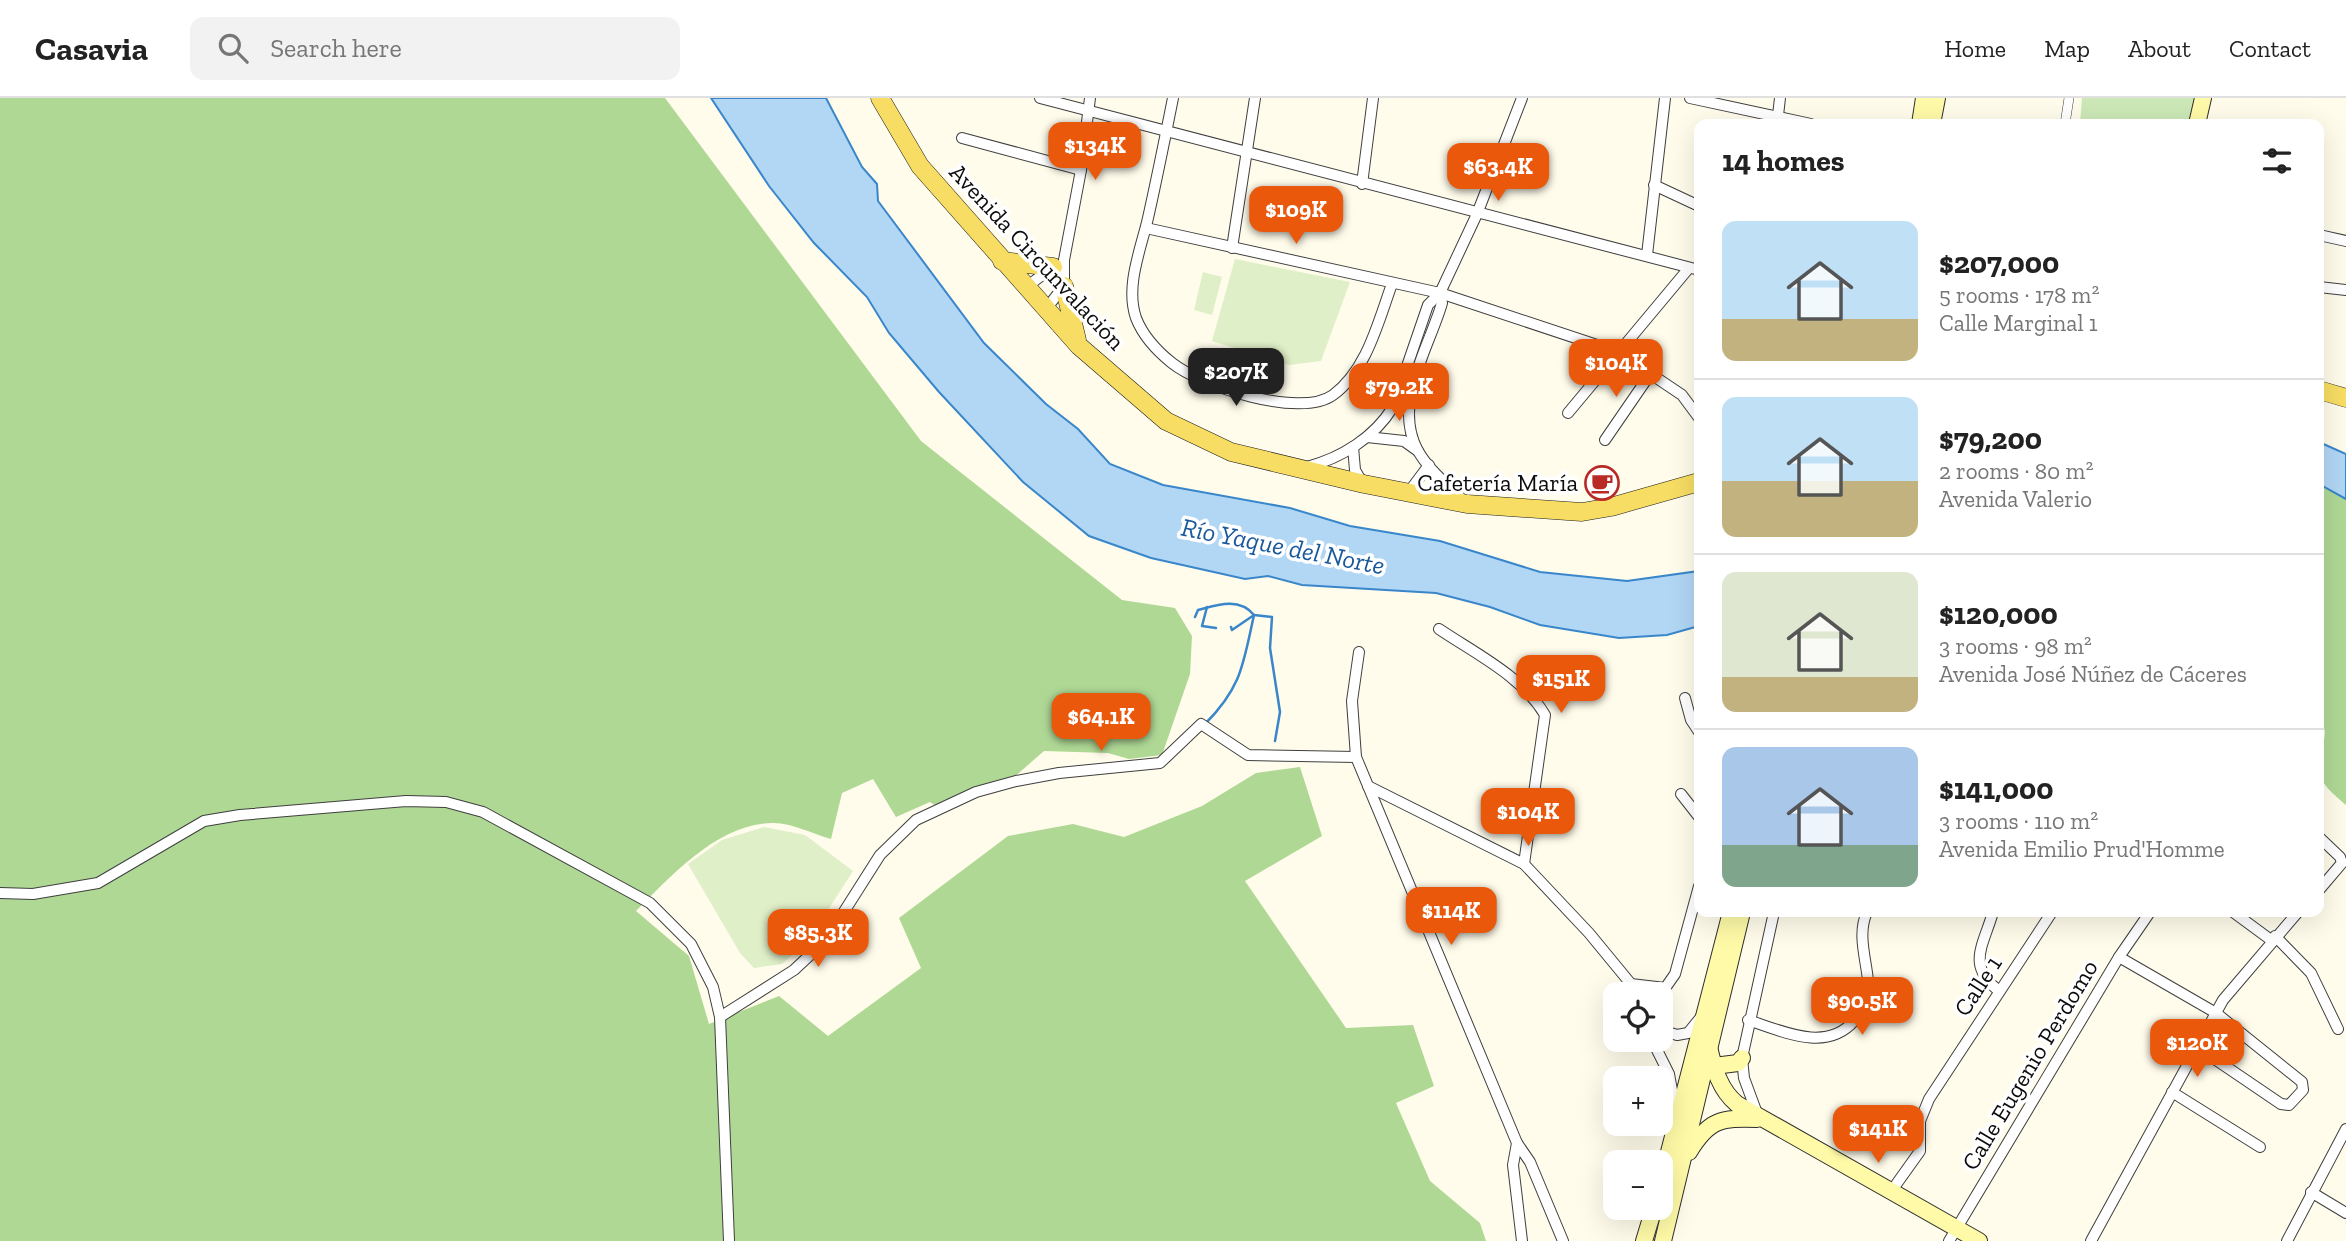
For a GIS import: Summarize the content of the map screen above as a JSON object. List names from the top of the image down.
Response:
{
  "streets": {
    "main road": ["Avenida Circunvalación"],
    "street": ["Calle 1", "Calle Eugenio Perdomo"]
  },
  "water": ["Río Yaque del Norte"],
  "places": {
    "cafe": ["Cafetería María"]
  },
  "page": {
    "header": "Casavia",
    "search": "Search here",
    "nav": [
      "Home",
      "Map",
      "About",
      "Contact"
    ],
    "heading": "14 homes",
    "price": [
      "$134K",
      "$63.4K",
      "$109K",
      "$104K",
      "$207K",
      "$79.2K",
      "$151K",
      "$64.1K",
      "$104K",
      "$114K",
      "$85.3K",
      "$90.5K",
      "$120K",
      "$141K"
    ],
    "list": [
      {
        "name": "$207,000",
        "note": "5 rooms · 178 m² · Calle Marginal 1"
      },
      {
        "name": "$79,200",
        "note": "2 rooms · 80 m² · Avenida Valerio"
      },
      {
        "name": "$120,000",
        "note": "3 rooms · 98 m² · Avenida José Núñez de Cáceres"
      },
      {
        "name": "$141,000",
        "note": "3 rooms · 110 m² · Avenida Emilio Prud'Homme"
      }
    ],
    "map_buttons": ["+", "−"]
  }
}
